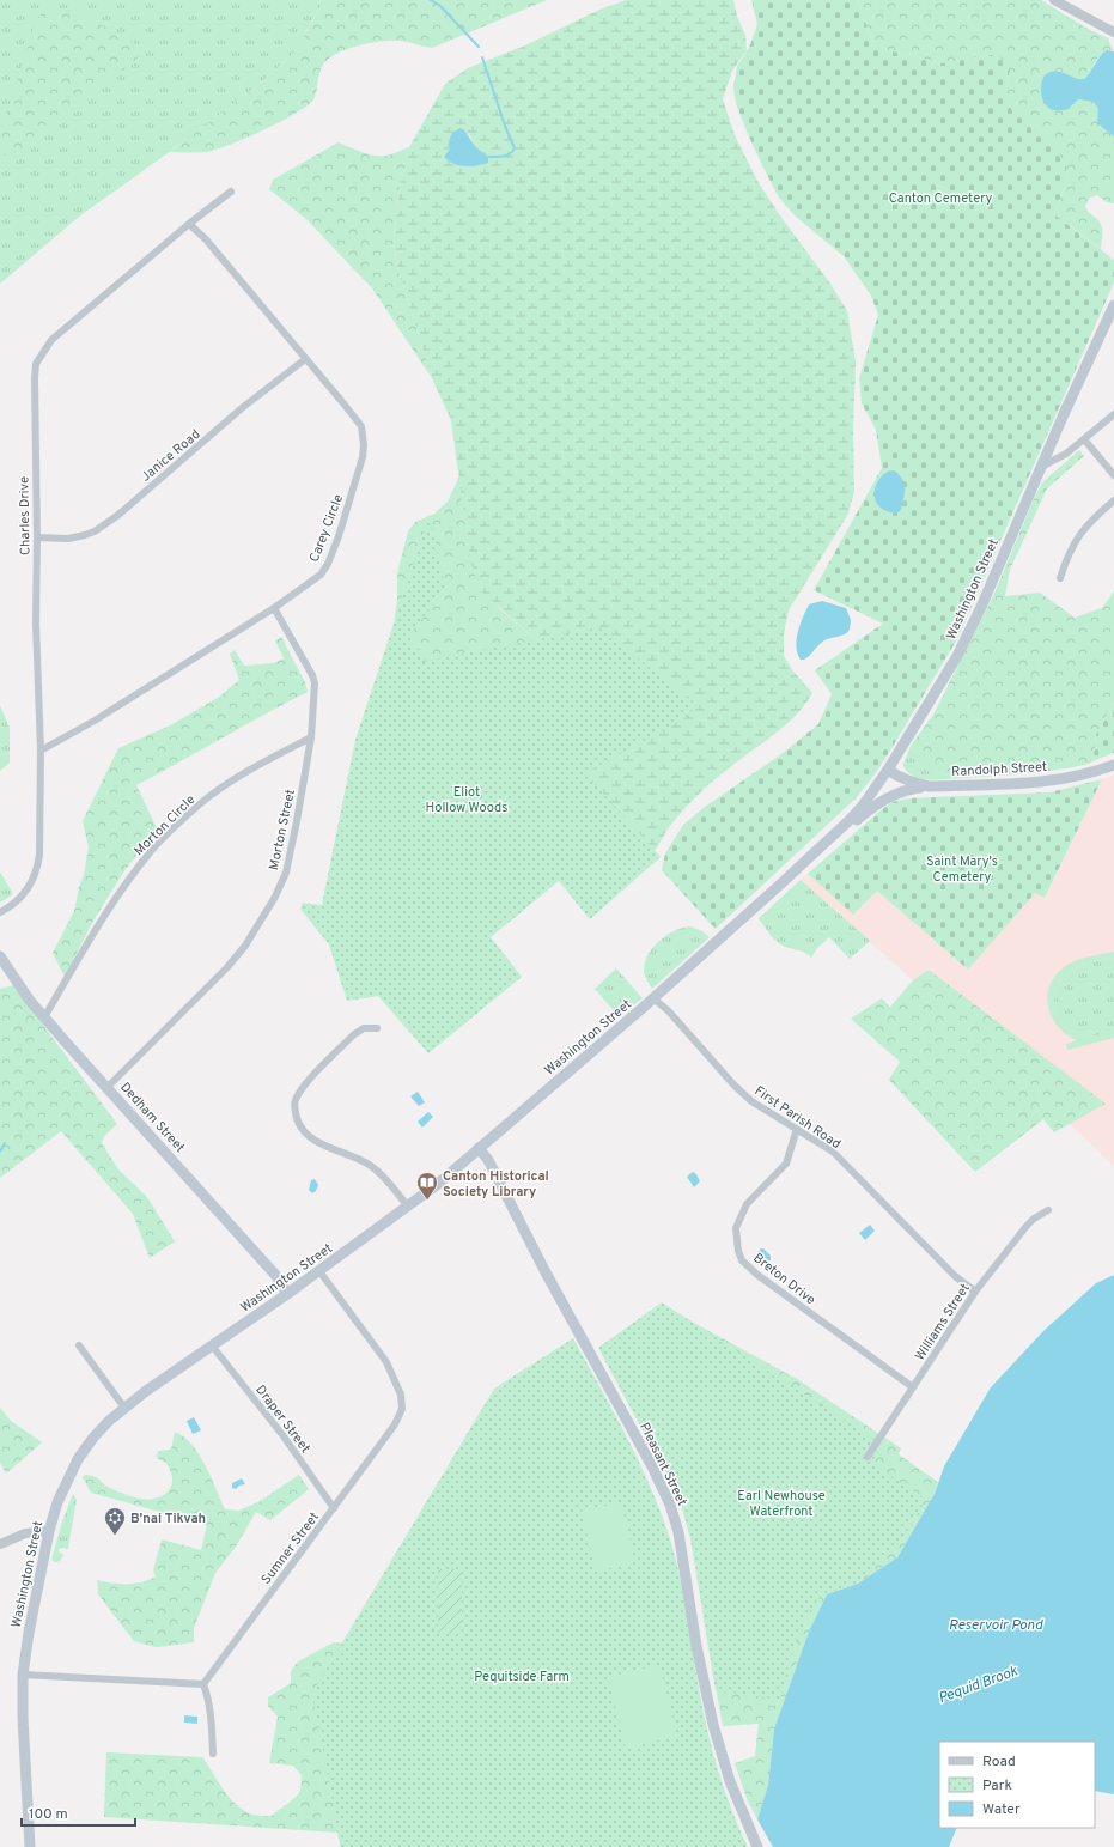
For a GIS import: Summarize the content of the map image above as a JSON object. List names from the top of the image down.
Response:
{
  "streets": {
    "main road": [
      "Washington Street",
      "Randolph Street",
      "Dedham Street",
      "Pleasant Street"
    ],
    "street": [
      "Janice Road",
      "Charles Drive",
      "Carey Circle",
      "Morton Circle",
      "Morton Street",
      "First Parish Road",
      "Breton Drive",
      "Williams Street",
      "Draper Street",
      "Sumner Street"
    ]
  },
  "crossings": [
    ["Janice Road", "Charles Drive"],
    ["Janice Road", "Carey Circle"],
    ["Charles Drive", "Carey Circle"],
    ["Carey Circle", "Morton Street"],
    ["Washington Street", "Randolph Street"],
    ["Washington Street", "Dedham Street"],
    ["Washington Street", "First Parish Road"],
    ["Washington Street", "Draper Street"],
    ["Washington Street", "Pleasant Street"],
    ["Washington Street", "Sumner Street"],
    ["Morton Circle", "Morton Street"],
    ["Morton Circle", "Dedham Street"],
    ["Morton Street", "Dedham Street"],
    ["First Parish Road", "Breton Drive"],
    ["First Parish Road", "Williams Street"],
    ["Breton Drive", "Williams Street"],
    ["Draper Street", "Sumner Street"]
  ],
  "water": ["Reservoir Pond", "Pequid Brook"],
  "parks": [
    "Canton Cemetery",
    "Eliot Hollow Woods",
    "Saint Mary's Cemetery",
    "Earl Newhouse Waterfront",
    "Pequitside Farm"
  ],
  "places": {
    "library": ["Canton Historical Society Library"],
    "synagogue": ["B'nai Tikvah"]
  },
  "legend": ["Road", "Park", "Water"],
  "scale_bar": "100 m"
}
